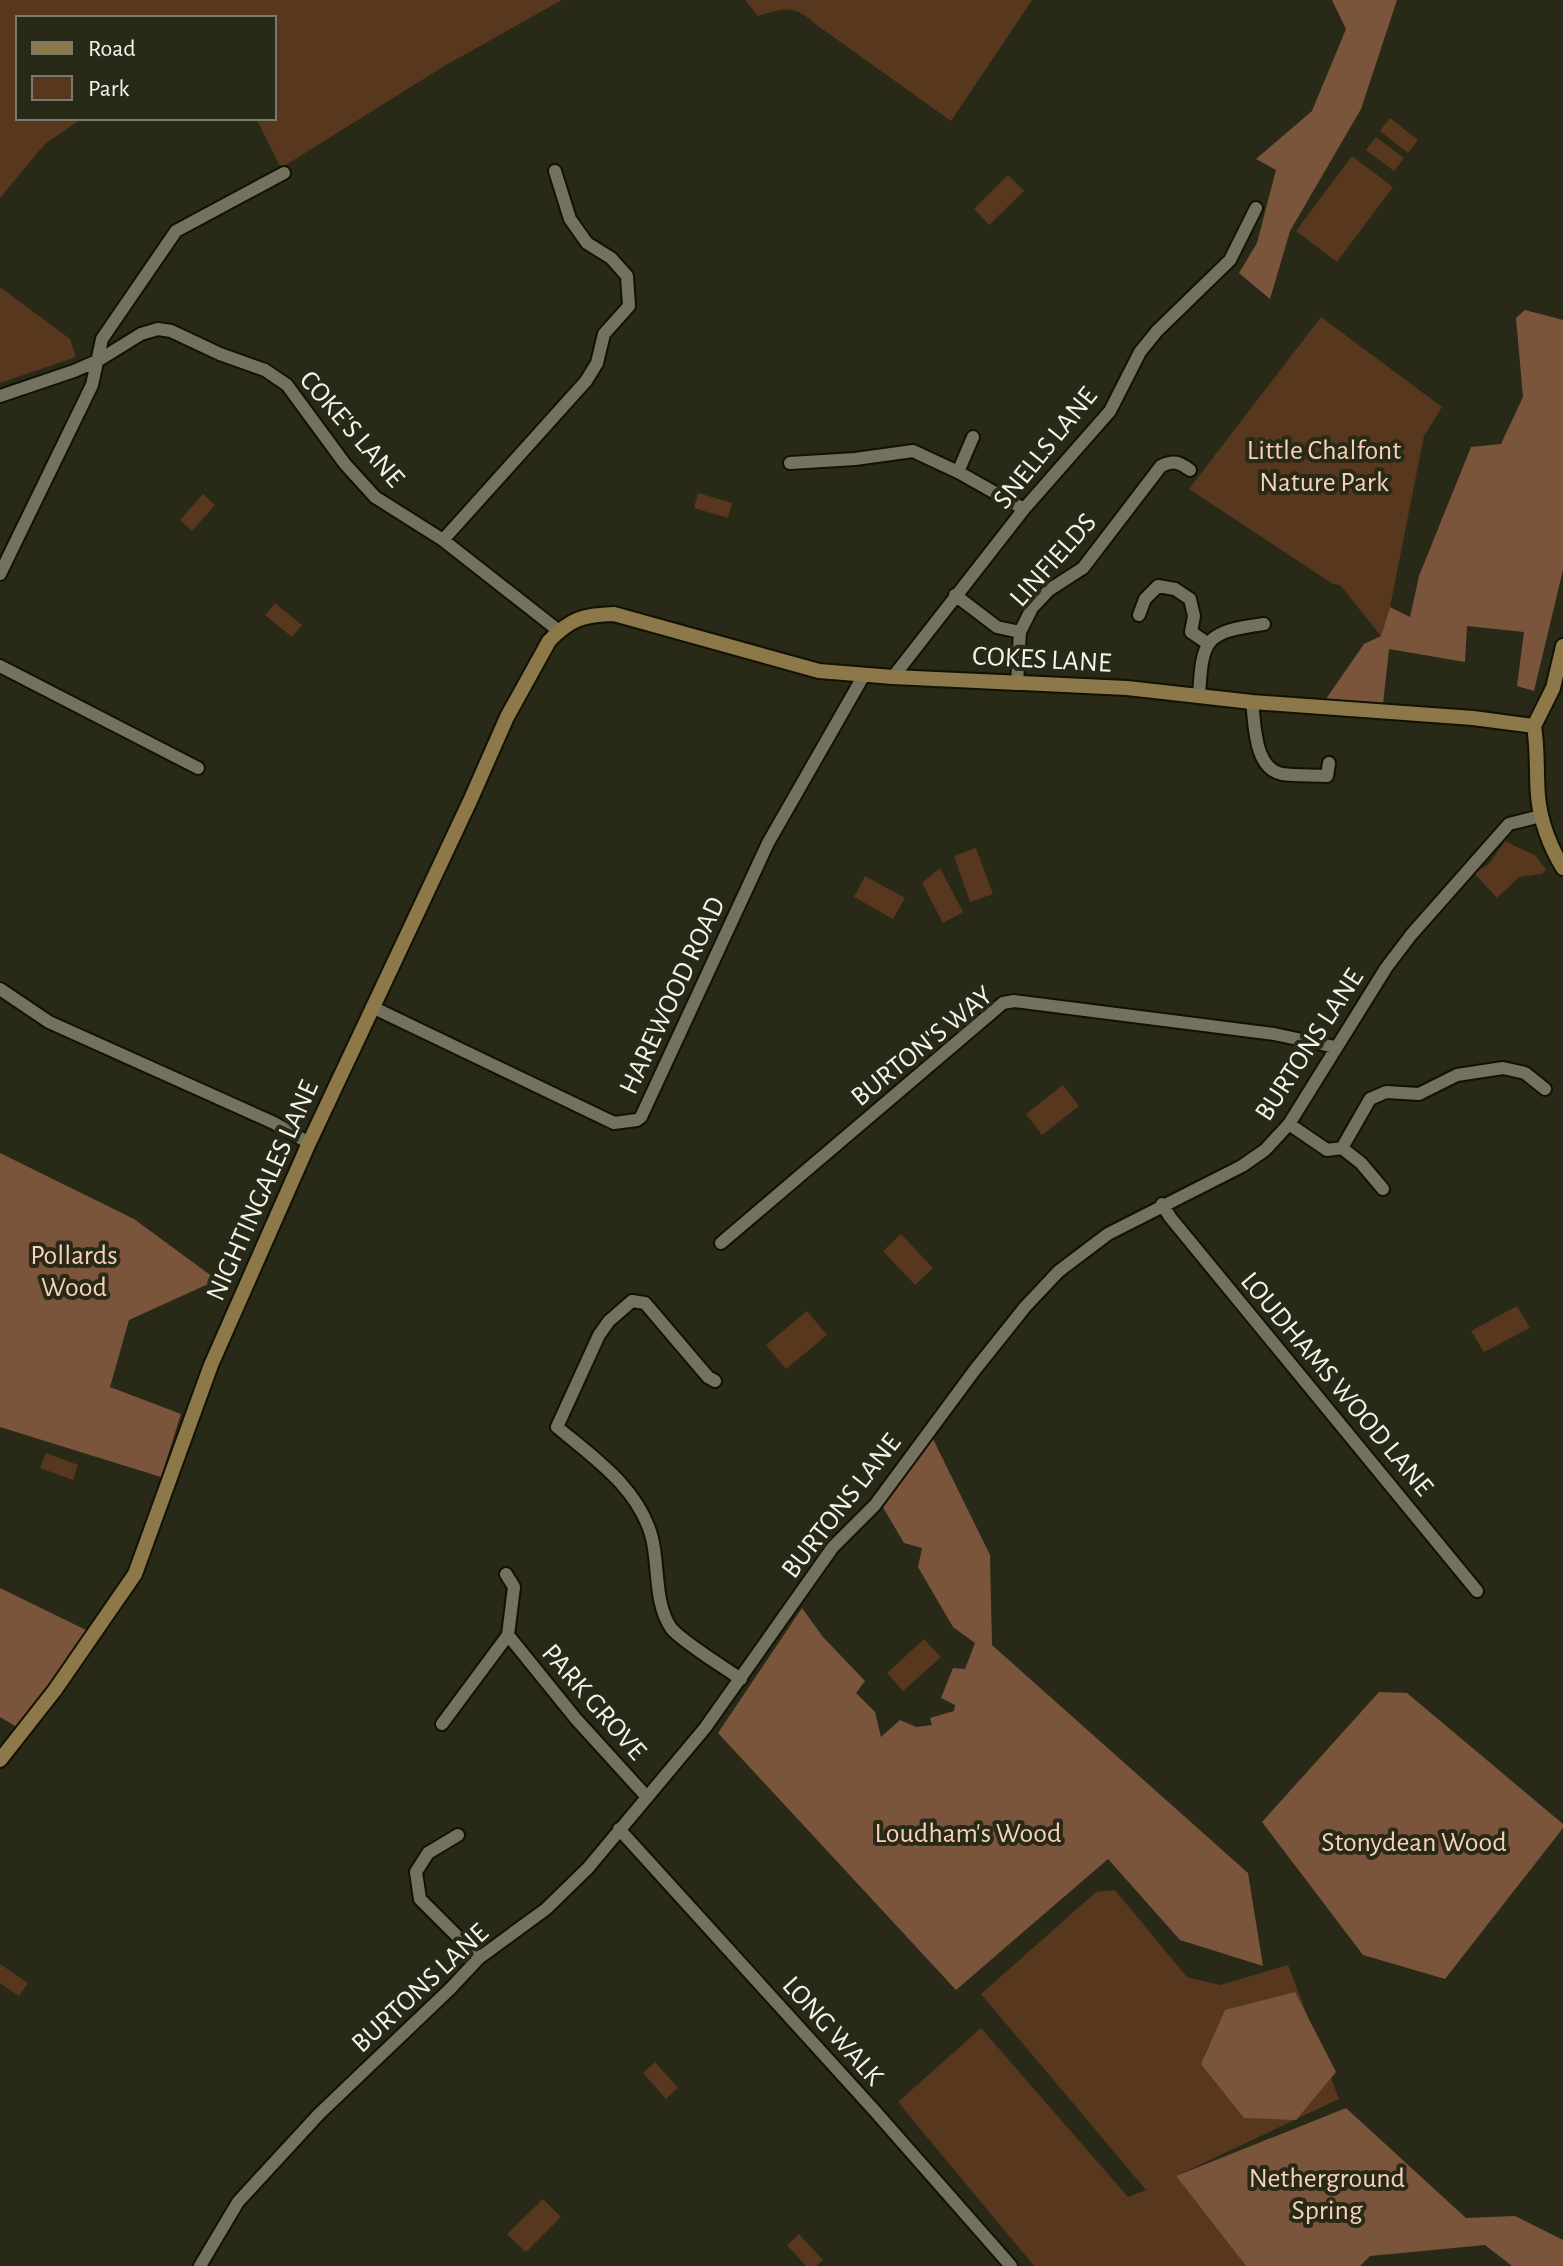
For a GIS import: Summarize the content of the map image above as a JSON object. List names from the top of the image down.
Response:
{
  "streets": {
    "main road": ["COKES LANE", "NIGHTINGALES LANE"],
    "street": [
      "COKE'S LANE",
      "SNELLS LANE",
      "LINFIELDS",
      "HAREWOOD ROAD",
      "BURTONS LANE",
      "BURTON'S WAY",
      "LOUDHAMS WOOD LANE",
      "PARK GROVE",
      "LONG WALK"
    ]
  },
  "crossings": [
    ["COKE'S LANE", "COKES LANE"],
    ["COKE'S LANE", "NIGHTINGALES LANE"],
    ["SNELLS LANE", "COKES LANE"],
    ["LINFIELDS", "COKES LANE"],
    ["COKES LANE", "HAREWOOD ROAD"],
    ["COKES LANE", "NIGHTINGALES LANE"],
    ["HAREWOOD ROAD", "NIGHTINGALES LANE"],
    ["BURTONS LANE", "BURTON'S WAY"],
    ["BURTONS LANE", "LOUDHAMS WOOD LANE"],
    ["BURTONS LANE", "PARK GROVE"],
    ["BURTONS LANE", "LONG WALK"]
  ],
  "parks": [
    "Little Chalfont Nature Park",
    "Pollards Wood",
    "Loudham's Wood",
    "Stonydean Wood",
    "Netherground Spring"
  ],
  "legend": ["Road", "Park"]
}
